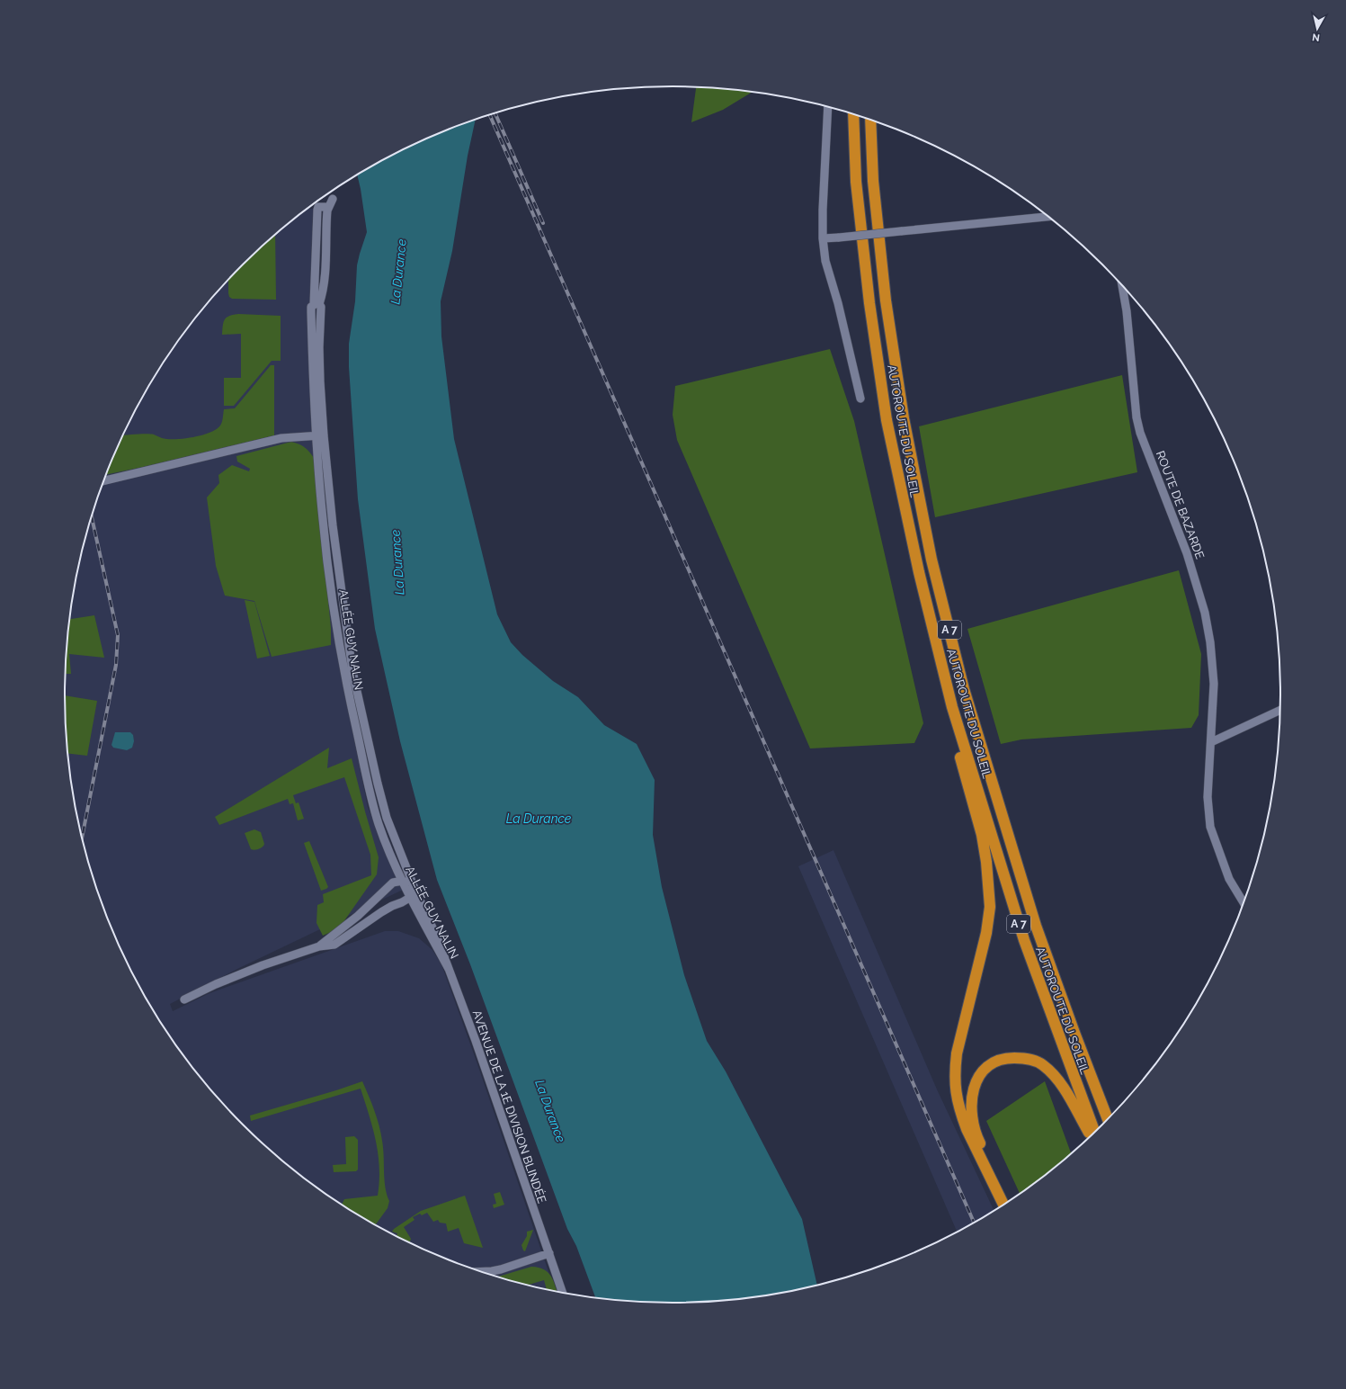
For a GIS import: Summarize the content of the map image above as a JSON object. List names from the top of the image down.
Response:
{
  "streets": {
    "highway": ["AUTOROUTE DU SOLEIL", "A 7"],
    "street": ["ROUTE DE BAZARDE", "ALLÉE GUY NALIN", "AVENUE DE LA 1E DIVISION BLINDÉE"]
  },
  "crossings": [
    ["ALLÉE GUY NALIN", "AVENUE DE LA 1E DIVISION BLINDÉE"]
  ],
  "water": ["La Durance"],
  "north": "bottom"
}
